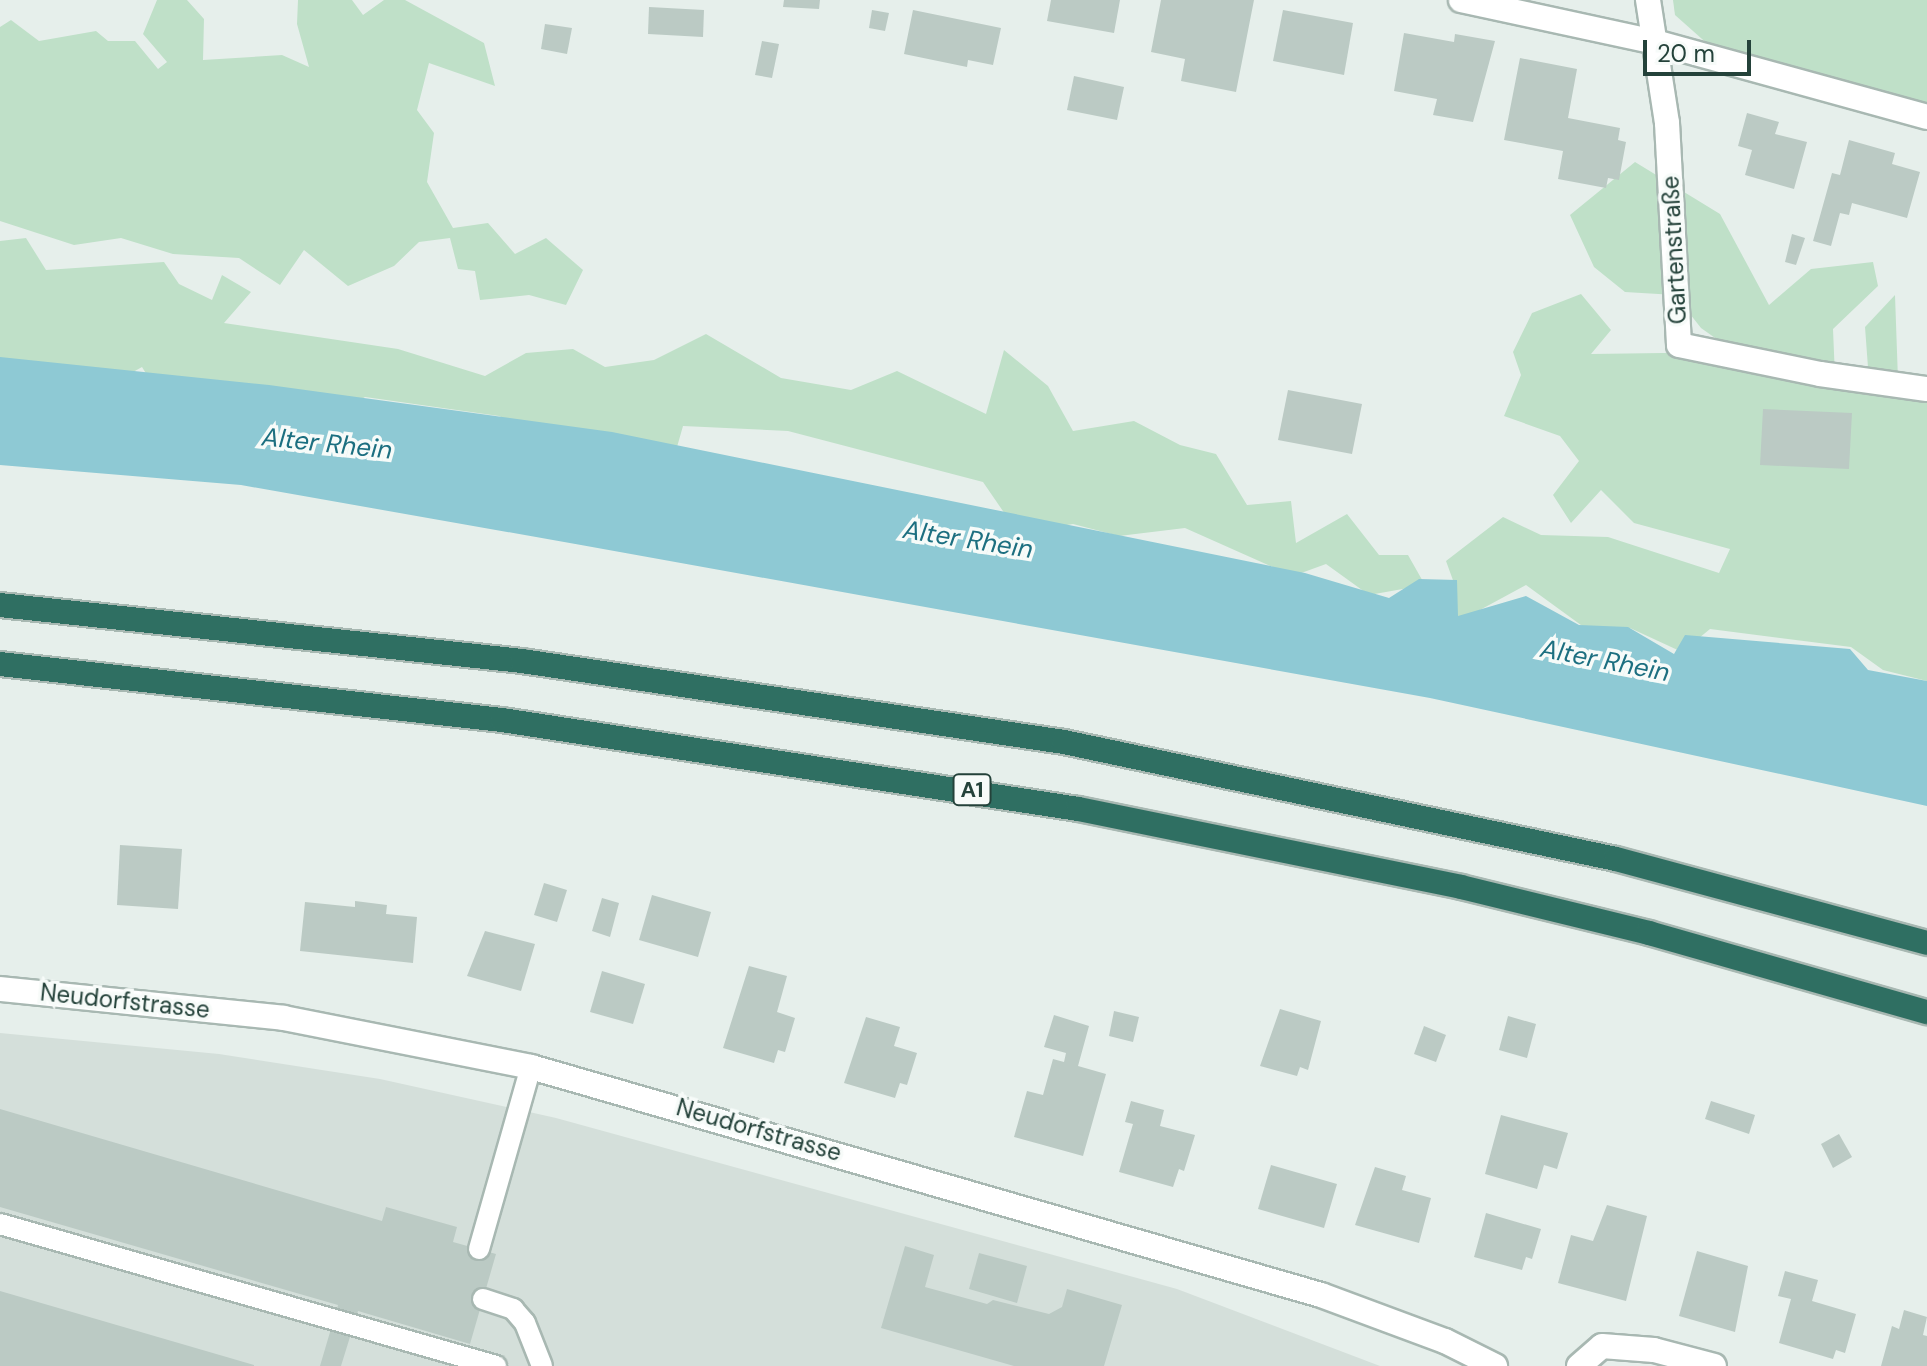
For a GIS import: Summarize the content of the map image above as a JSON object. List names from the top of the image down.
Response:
{
  "streets": {
    "highway": ["A1"],
    "main road": ["Gartenstraße", "Neudorfstrasse"]
  },
  "water": ["Alter Rhein"],
  "scale_bar": "20 m"
}
